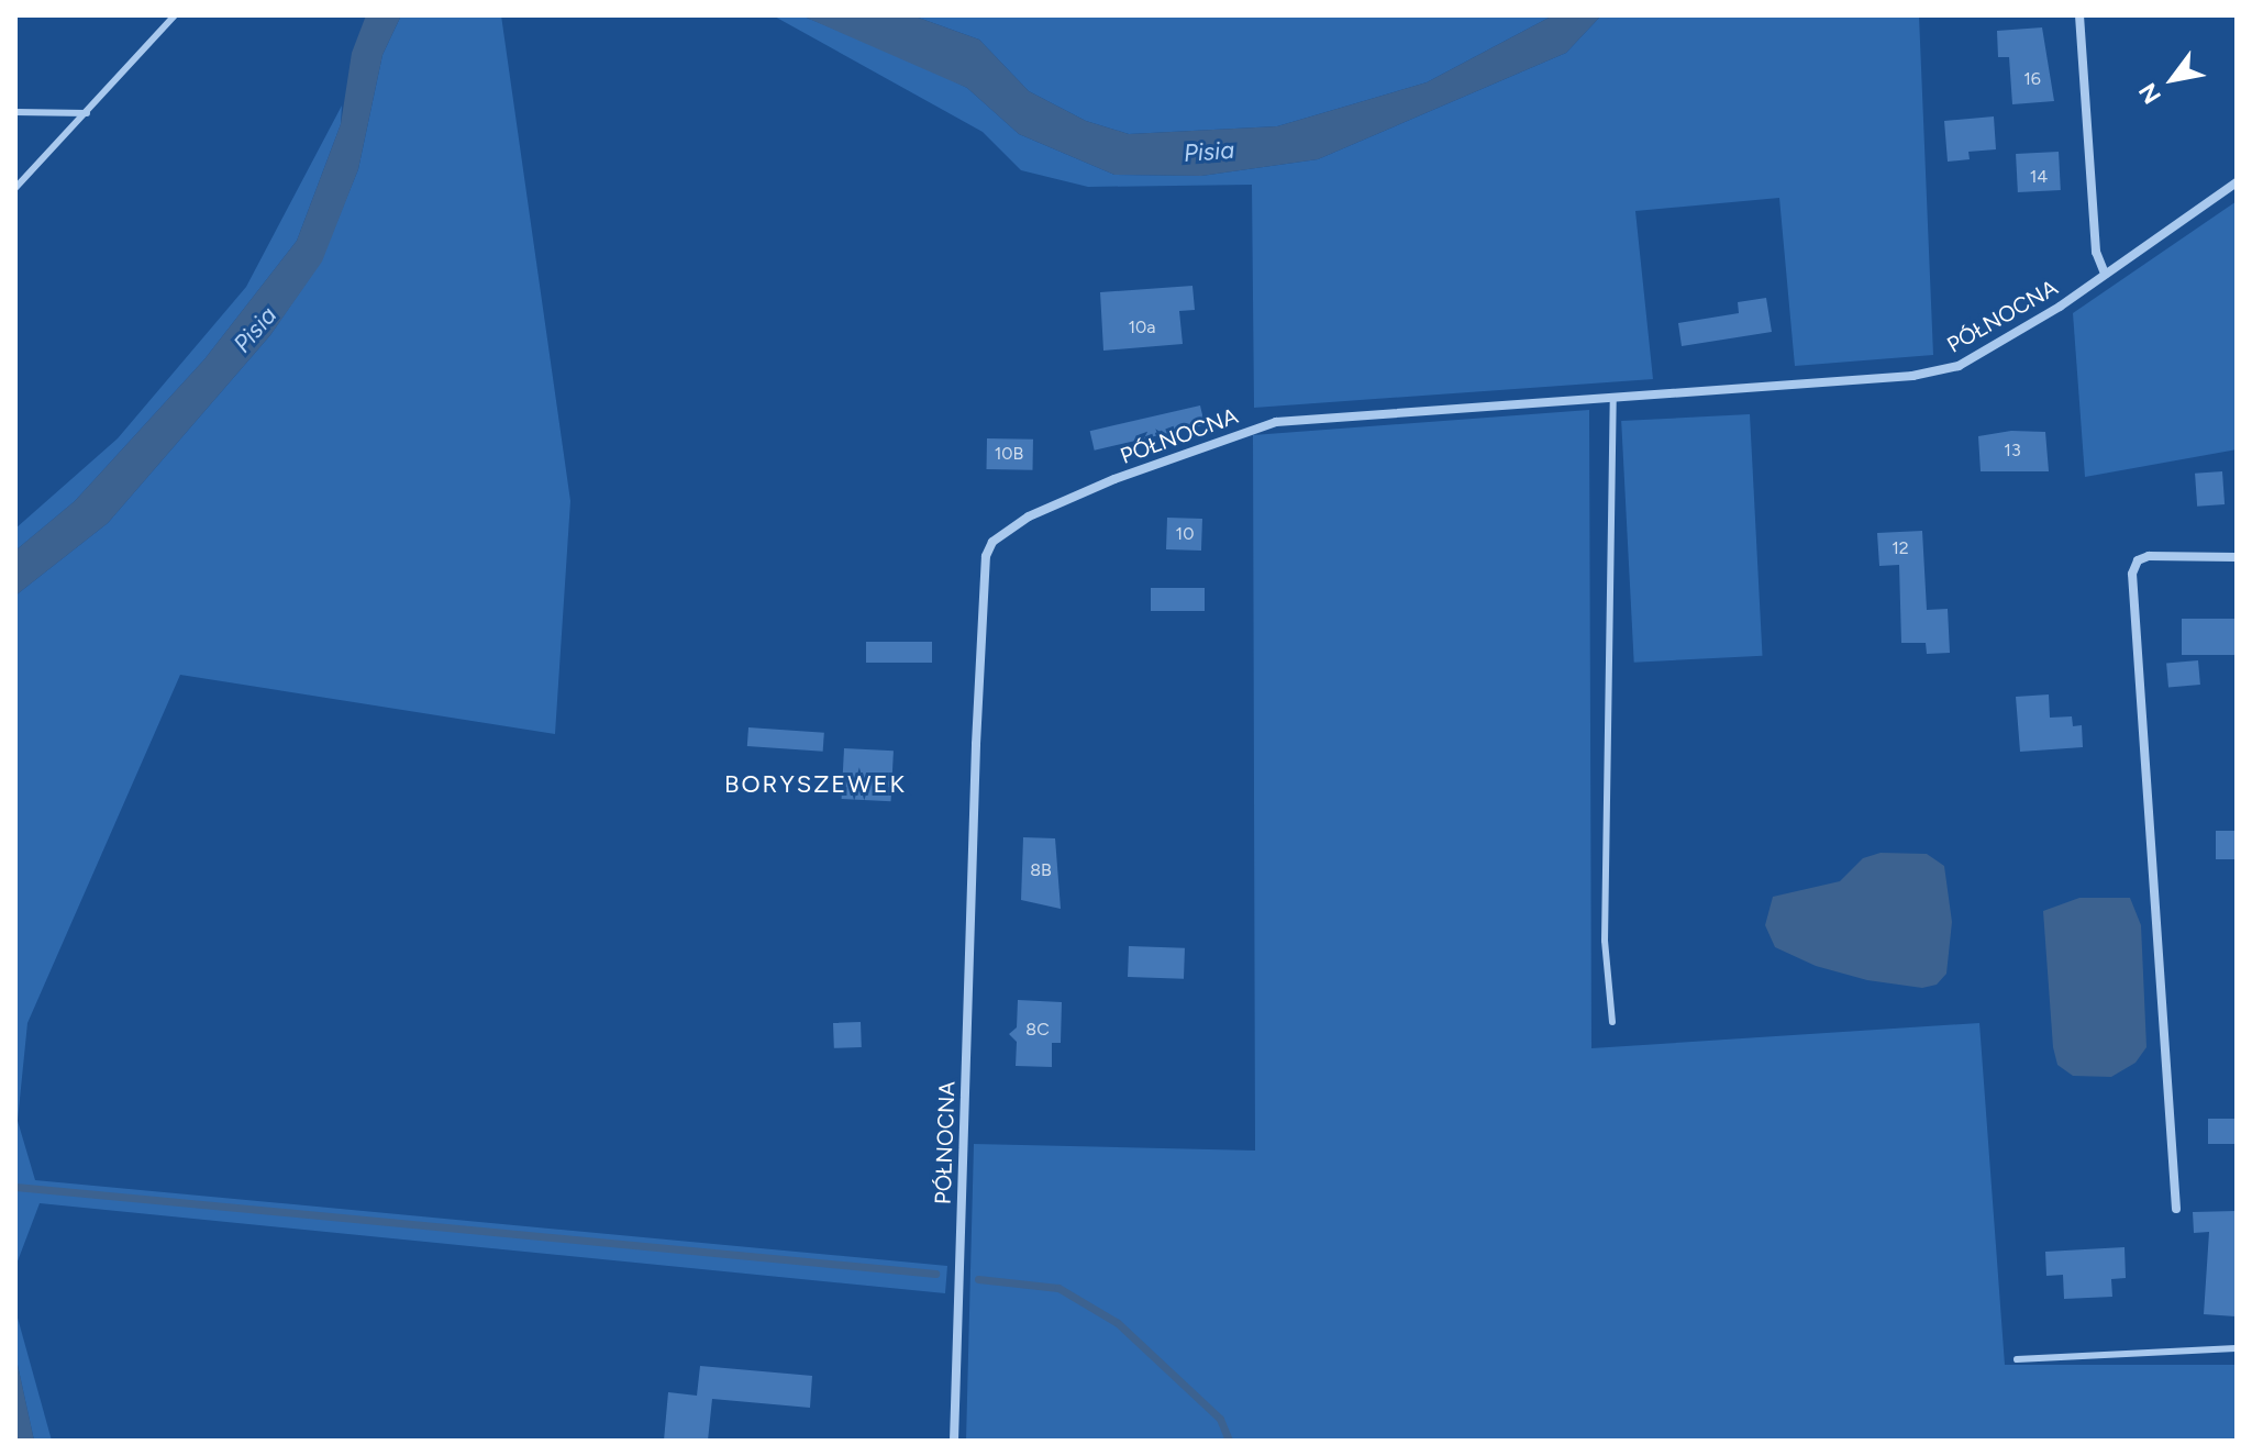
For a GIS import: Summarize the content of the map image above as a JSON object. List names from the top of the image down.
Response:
{
  "streets": {
    "street": ["PÓŁNOCNA"]
  },
  "districts": ["BORYSZEWEK"],
  "water": ["Pisia"],
  "house_numbers": [
    "16",
    "14",
    "10a",
    "13",
    "10B",
    "10",
    "12",
    "8B",
    "8C"
  ],
  "north": "bottom left"
}
